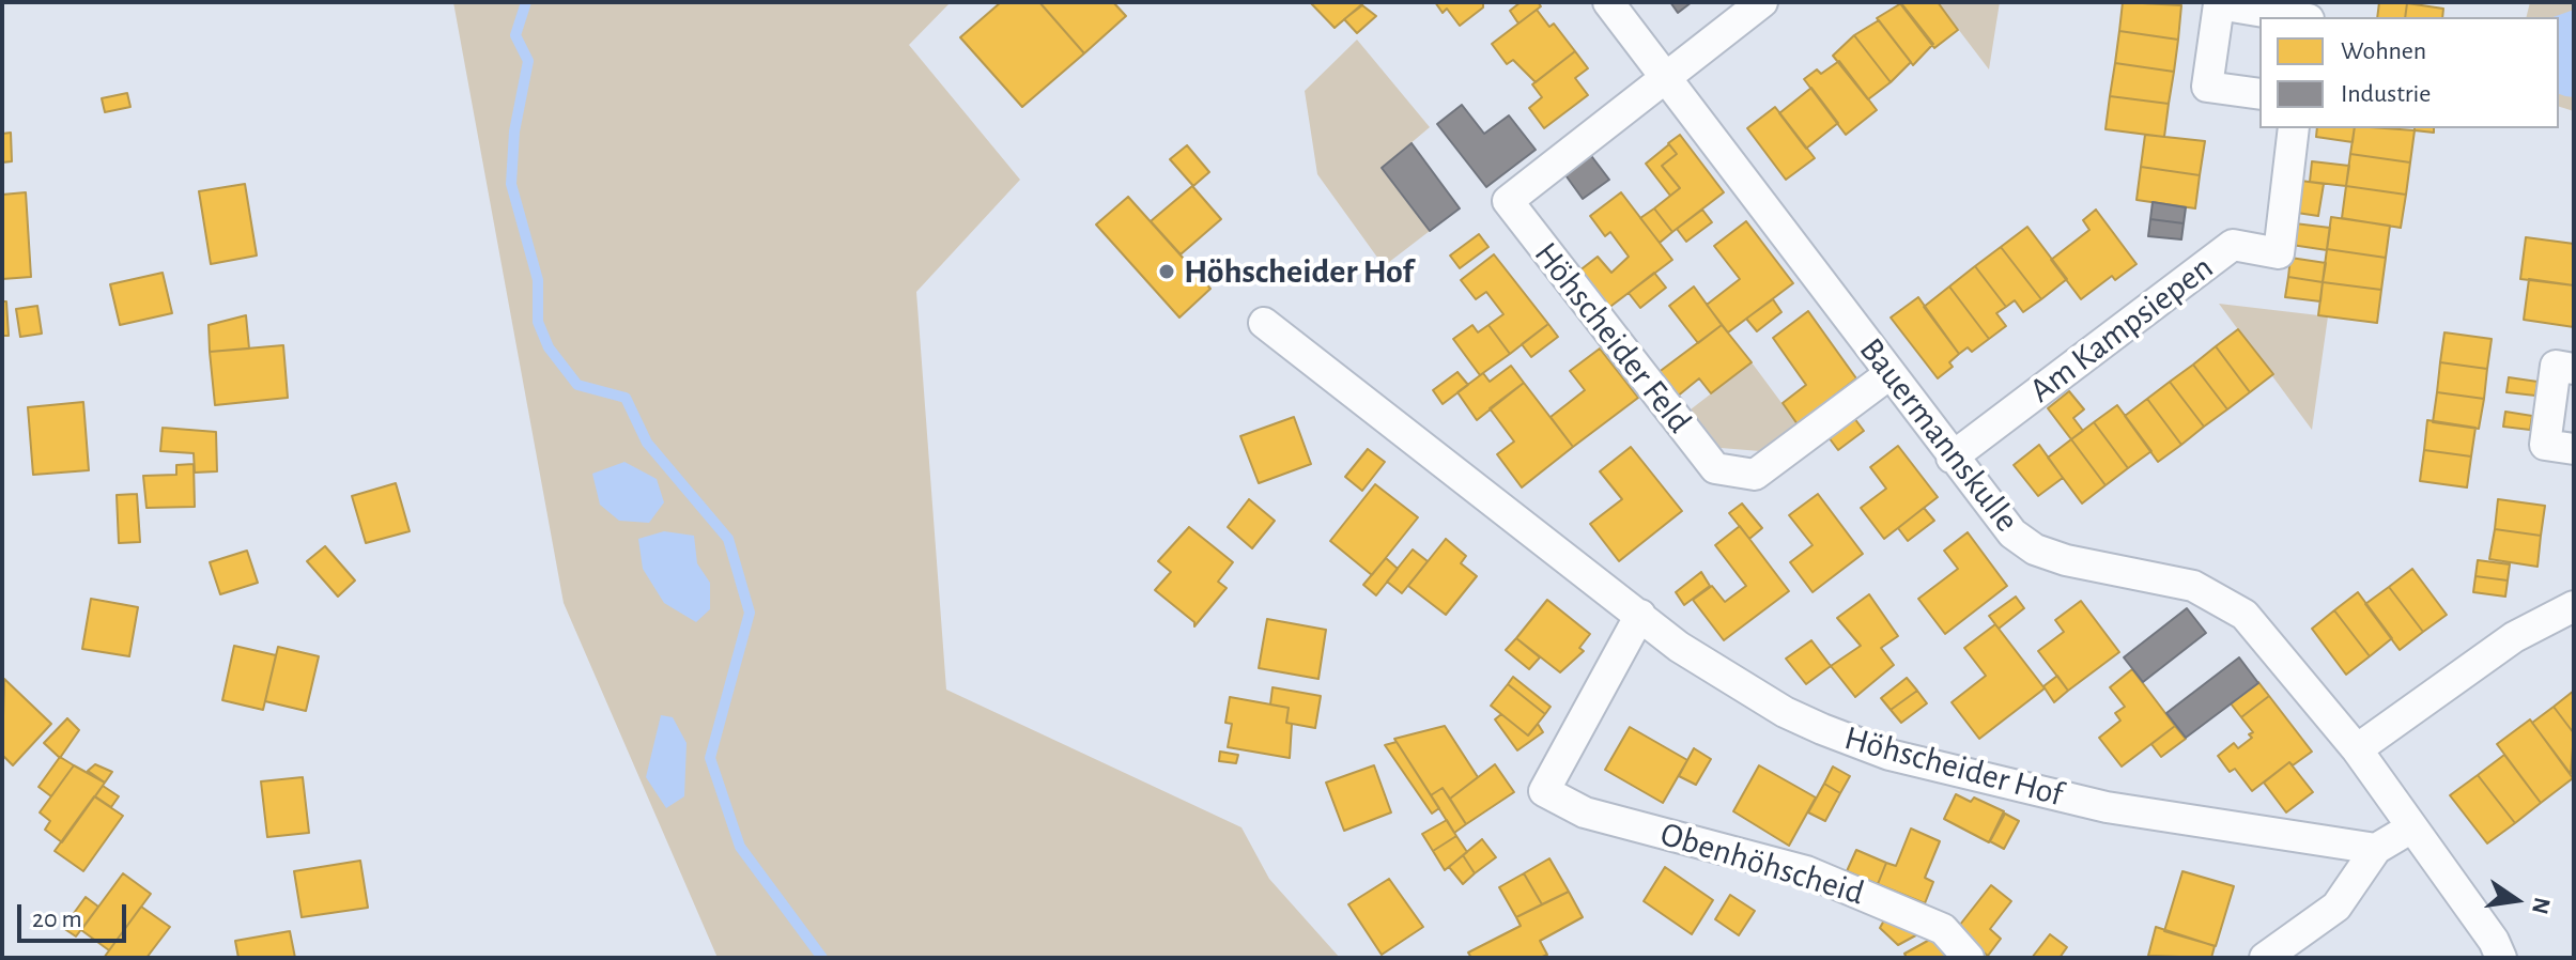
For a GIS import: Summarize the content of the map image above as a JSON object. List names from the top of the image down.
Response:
{
  "streets": {
    "street": [
      "Am Kampsiepen",
      "Höhscheider Feld",
      "Bauermannskulle",
      "Höhscheider Hof",
      "Obenhöhscheid"
    ]
  },
  "crossings": [
    ["Am Kampsiepen", "Bauermannskulle"],
    ["Höhscheider Feld", "Bauermannskulle"],
    ["Höhscheider Hof", "Obenhöhscheid"]
  ],
  "places": ["Höhscheider Hof"],
  "legend": ["Wohnen", "Industrie"],
  "scale_bar": "20 m",
  "north": "right"
}
